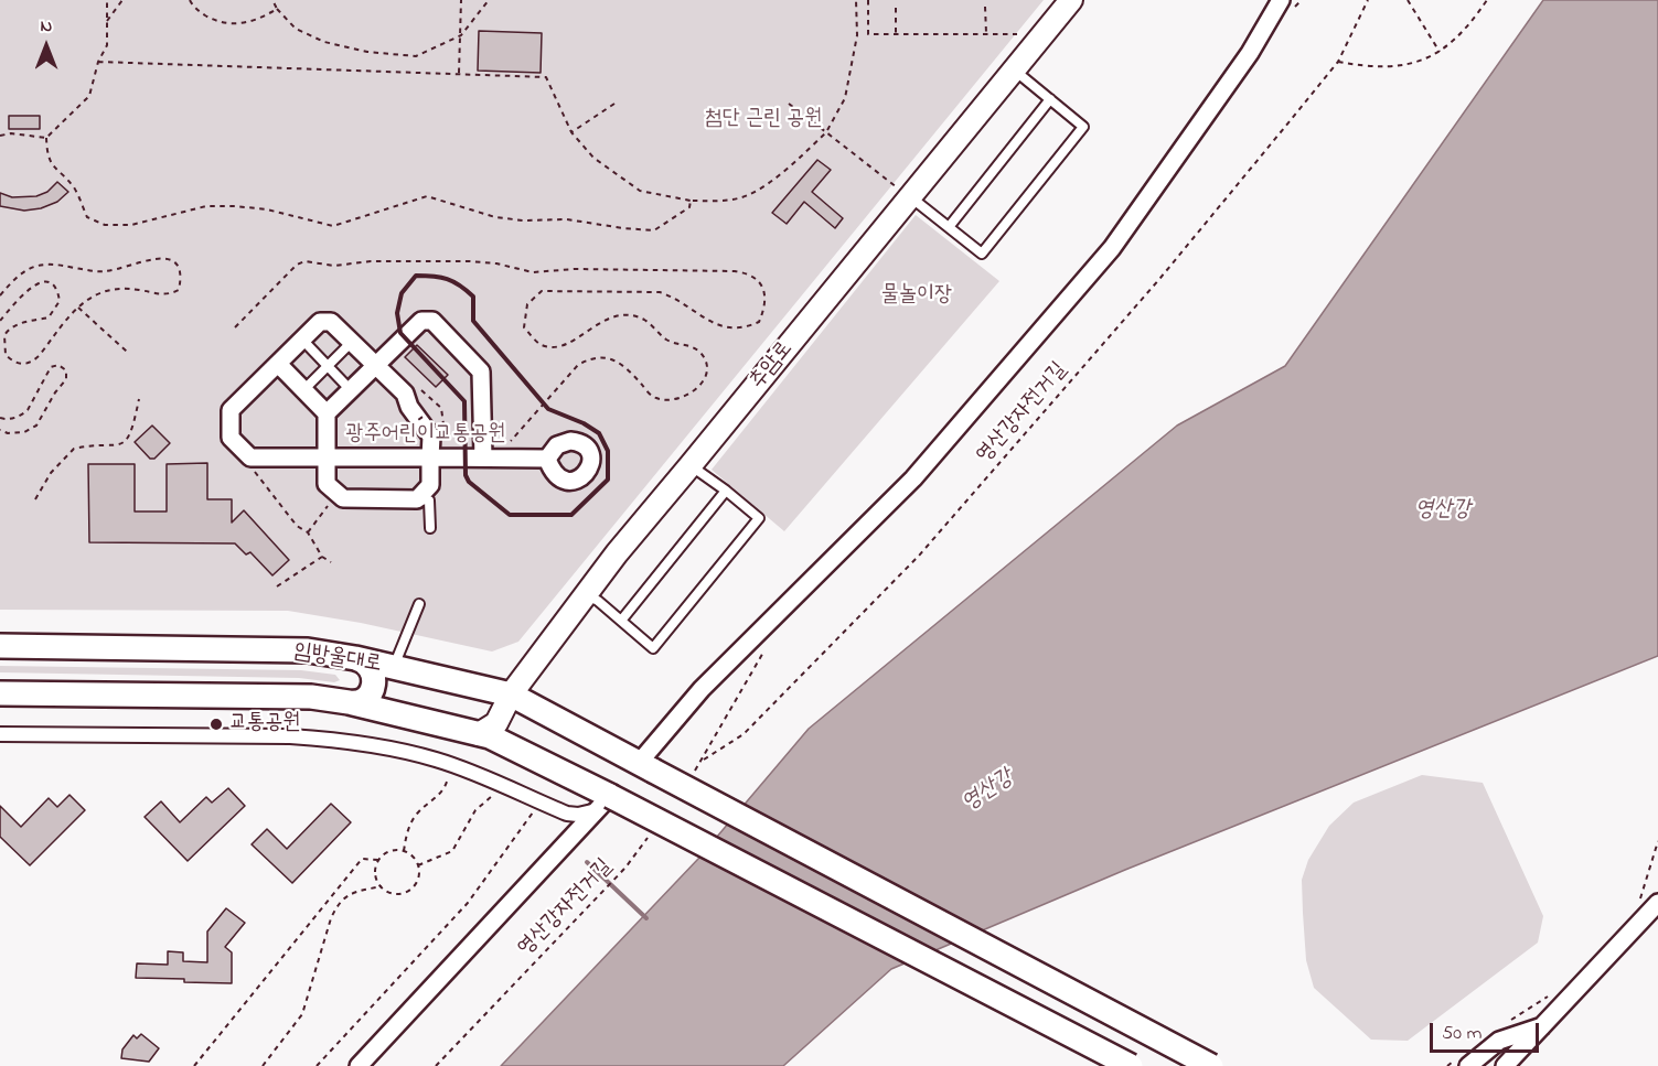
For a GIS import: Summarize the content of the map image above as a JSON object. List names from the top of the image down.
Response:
{
  "streets": {
    "main road": ["임방울대로"],
    "street": ["추암로"],
    "path": ["영산강자전거길"]
  },
  "crossings": [
    ["추암로", "임방울대로"]
  ],
  "water": ["영산강"],
  "parks": ["첨단 근린 공원", "물놀이장", "광주어린이교통공원"],
  "places": ["교통공원"],
  "scale_bar": "50 m",
  "north": "top"
}
